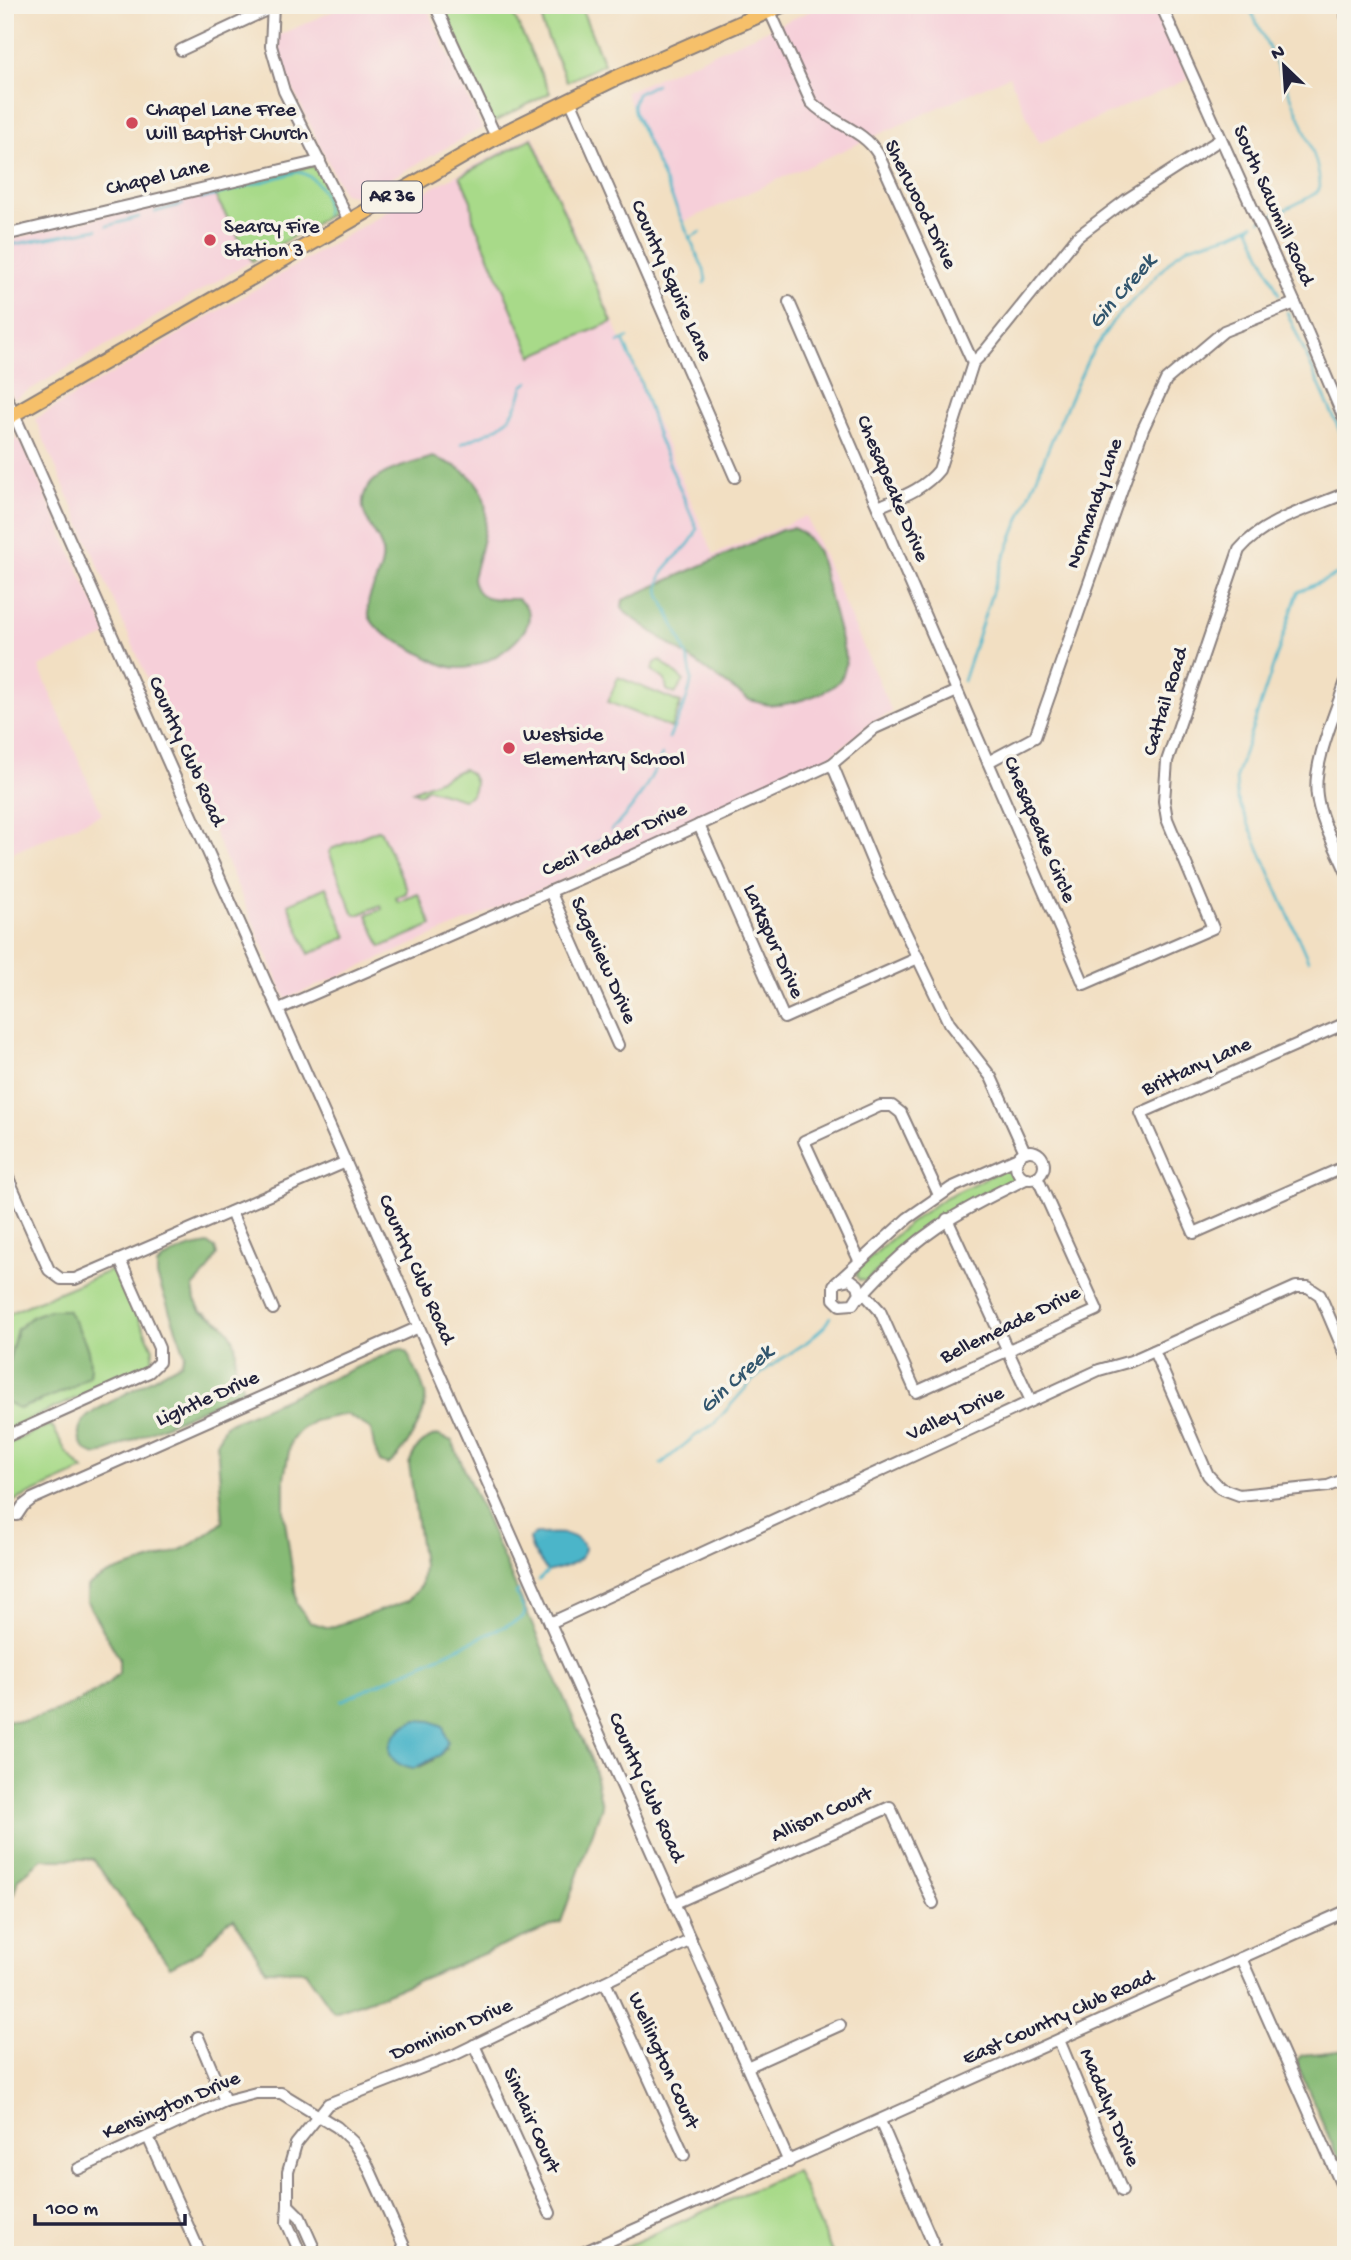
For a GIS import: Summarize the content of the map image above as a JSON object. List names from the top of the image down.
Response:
{
  "streets": {
    "main road": ["AR 36"],
    "street": [
      "Chapel Lane",
      "Sherwood Drive",
      "South Sawmill Road",
      "Country Squire Lane",
      "Chesapeake Drive",
      "Normandy Lane",
      "Cattail Road",
      "Country Club Road",
      "Chesapeake Circle",
      "Cecil Tedder Drive",
      "Larkspur Drive",
      "Sageview Drive",
      "Brittany Lane",
      "Bellemeade Drive",
      "Lightle Drive",
      "Valley Drive",
      "Allison Court",
      "East Country Club Road",
      "Dominion Drive",
      "Wellington Court",
      "Kensington Drive",
      "Madalyn Drive",
      "Sinclair Court"
    ]
  },
  "crossings": [
    ["AR 36", "Sherwood Drive"],
    ["AR 36", "Country Squire Lane"],
    ["AR 36", "Country Club Road"],
    ["South Sawmill Road", "Normandy Lane"],
    ["Chesapeake Drive", "Chesapeake Circle"],
    ["Chesapeake Drive", "Cecil Tedder Drive"],
    ["Normandy Lane", "Chesapeake Circle"],
    ["Cattail Road", "Chesapeake Circle"],
    ["Country Club Road", "Cecil Tedder Drive"],
    ["Country Club Road", "Lightle Drive"],
    ["Country Club Road", "Valley Drive"],
    ["Country Club Road", "Allison Court"],
    ["Country Club Road", "East Country Club Road"],
    ["Country Club Road", "Dominion Drive"],
    ["Chesapeake Circle", "Cecil Tedder Drive"],
    ["Cecil Tedder Drive", "Larkspur Drive"],
    ["Cecil Tedder Drive", "Sageview Drive"],
    ["East Country Club Road", "Madalyn Drive"],
    ["Dominion Drive", "Wellington Court"],
    ["Dominion Drive", "Kensington Drive"],
    ["Dominion Drive", "Sinclair Court"]
  ],
  "water": ["Gin Creek"],
  "places": ["Chapel Lane Free Will Baptist Church", "Searcy Fire Station 3", "Westside Elementary School"],
  "scale_bar": "100 m",
  "north": "top left"
}
